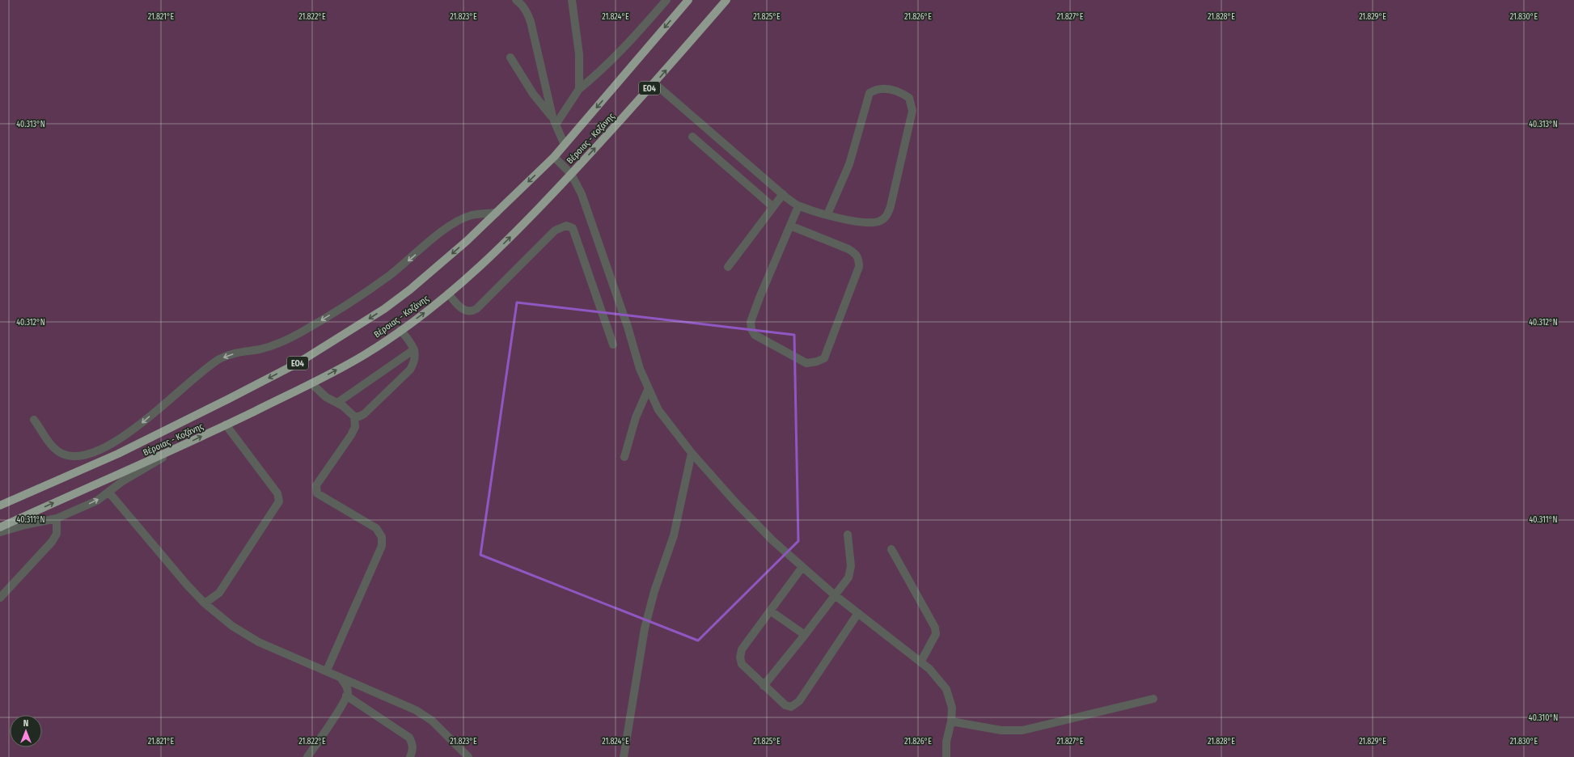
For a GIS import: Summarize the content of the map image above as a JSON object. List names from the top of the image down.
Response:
{
  "streets": {
    "main road": ["ΕΟ4", "Βέροιας - Κοζάνης"]
  },
  "north": "top",
  "coordinates": [
    "21.821°E",
    "21.822°E",
    "21.823°E",
    "21.824°E",
    "21.825°E",
    "21.826°E",
    "21.827°E",
    "21.828°E",
    "21.829°E",
    "21.830°E",
    "40.313°N",
    "40.312°N",
    "40.311°N",
    "40.310°N"
  ]
}
